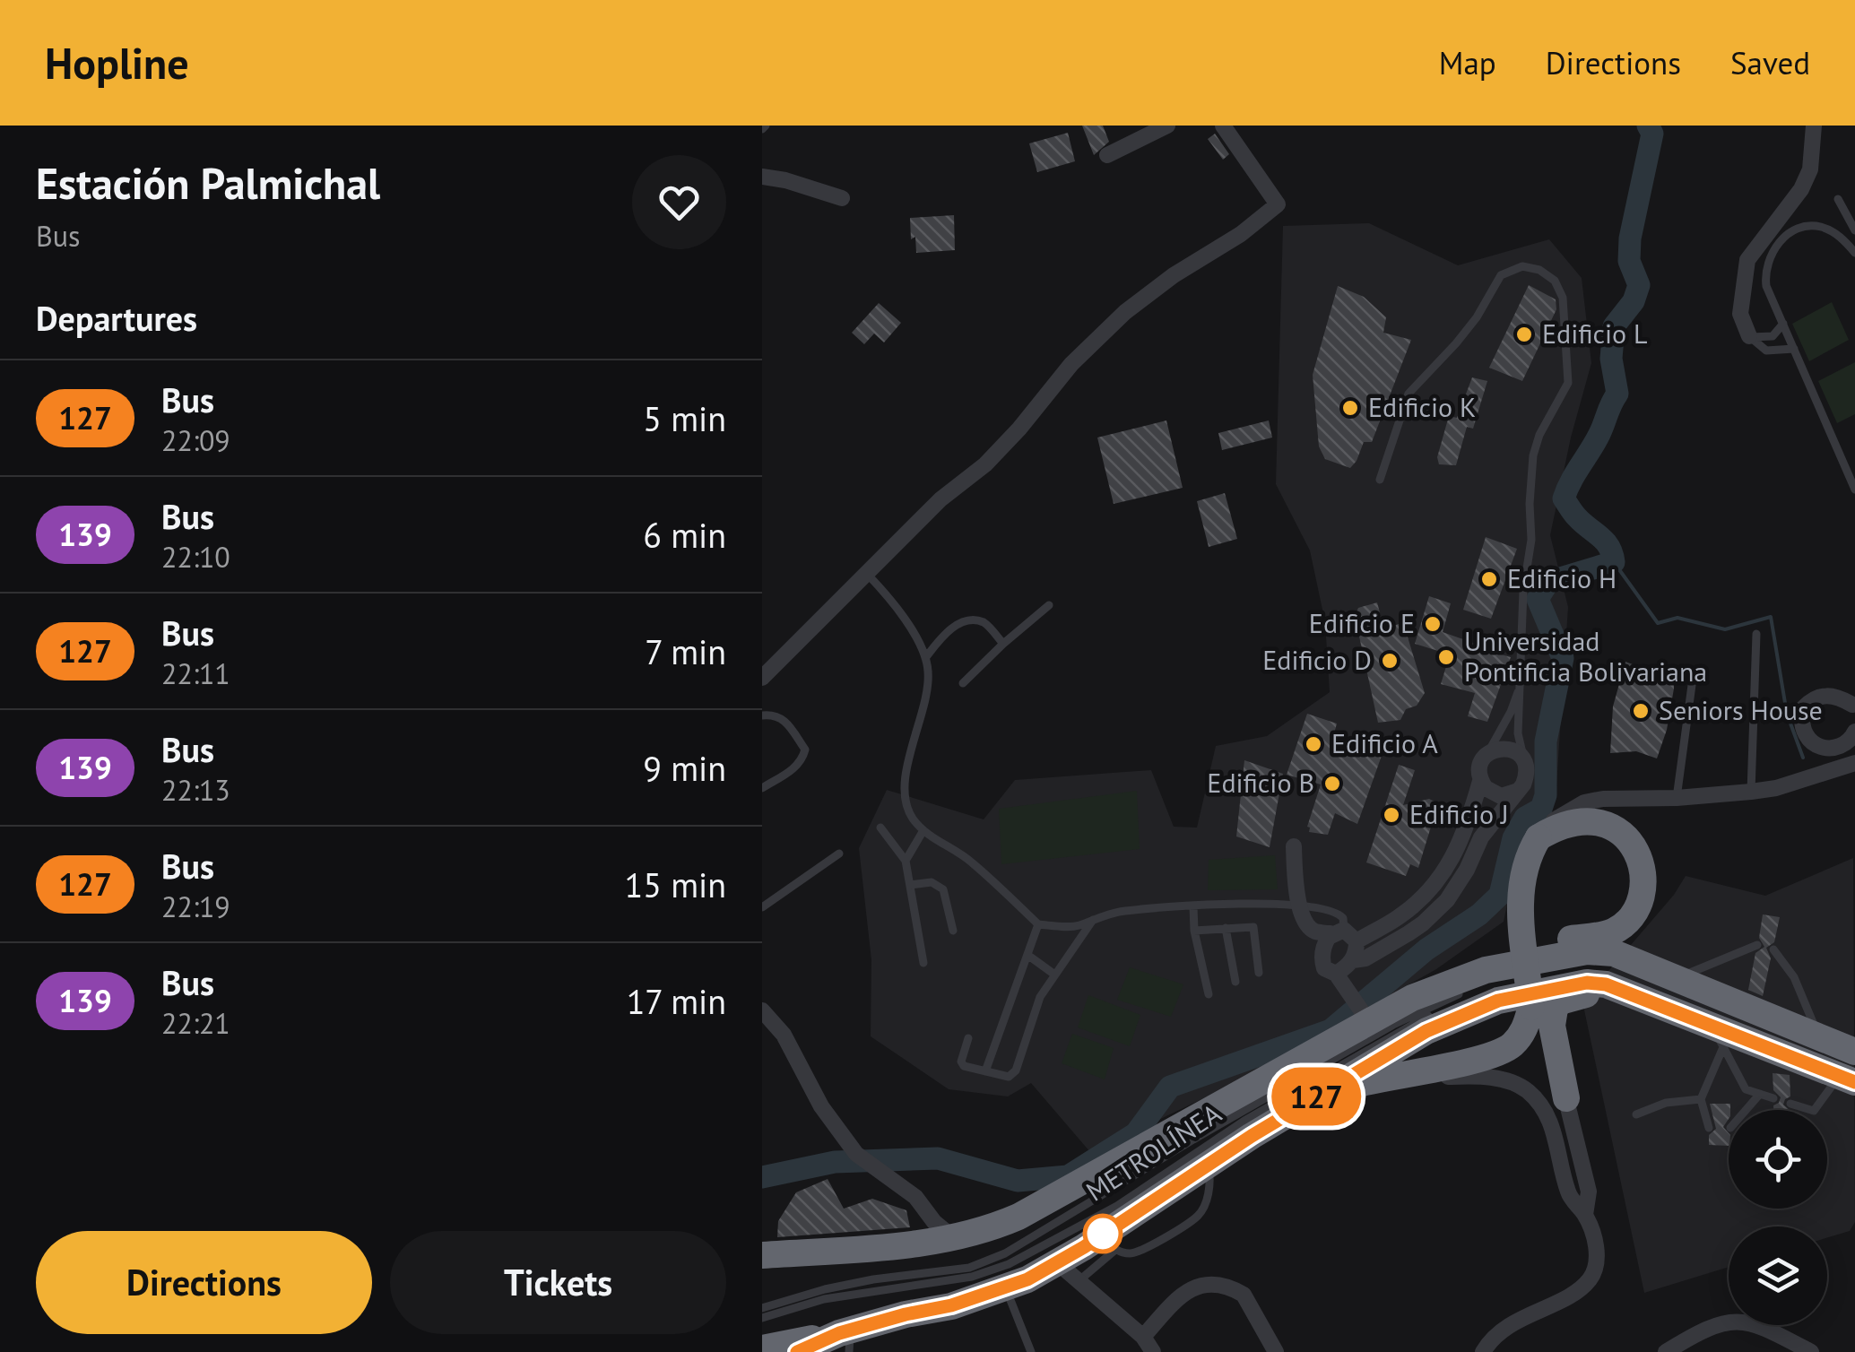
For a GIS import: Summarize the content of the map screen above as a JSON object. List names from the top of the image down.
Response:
{
  "streets": {
    "lane": ["METROLÍNEA"]
  },
  "places": [
    "Edificio L",
    "Edificio K",
    "Edificio H",
    "Edificio E",
    "Universidad Pontificia Bolivariana",
    "Edificio D",
    "Seniors House",
    "Edificio A",
    "Edificio B",
    "Edificio J"
  ],
  "lines": ["bus line 127"],
  "page": {
    "header": "Hopline",
    "nav": ["Map", "Directions", "Saved"],
    "heading": [
      ["Estación Palmichal", "Bus"],
      "Departures"
    ],
    "on_map": "127",
    "list": [
      {
        "mark": "127",
        "name": "Bus",
        "note": "22:09",
        "value": "5 min"
      },
      {
        "mark": "139",
        "name": "Bus",
        "note": "22:10",
        "value": "6 min"
      },
      {
        "mark": "127",
        "name": "Bus",
        "note": "22:11",
        "value": "7 min"
      },
      {
        "mark": "139",
        "name": "Bus",
        "note": "22:13",
        "value": "9 min"
      },
      {
        "mark": "127",
        "name": "Bus",
        "note": "22:19",
        "value": "15 min"
      },
      {
        "mark": "139",
        "name": "Bus",
        "note": "22:21",
        "value": "17 min"
      }
    ],
    "buttons": ["Directions", "Tickets"]
  }
}
